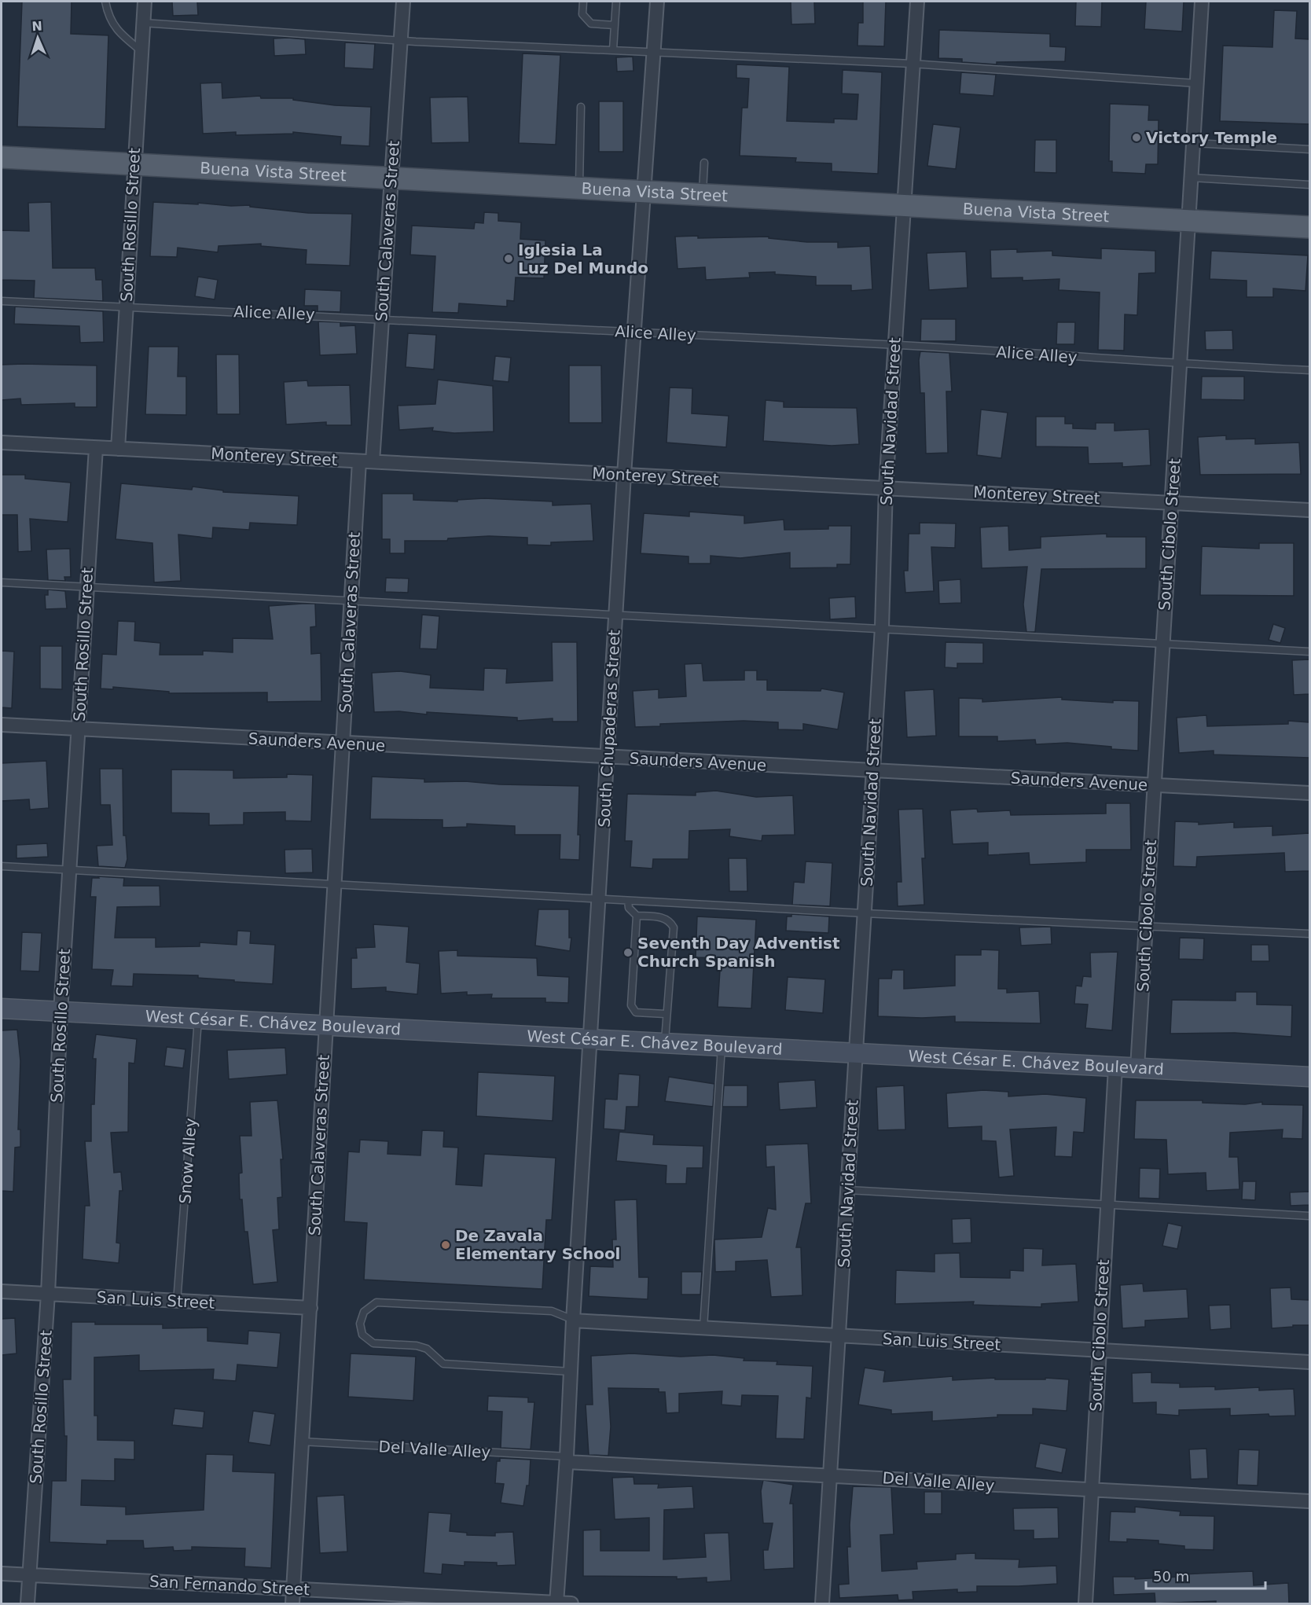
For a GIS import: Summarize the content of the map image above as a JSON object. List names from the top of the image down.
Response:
{
  "streets": {
    "main road": ["Buena Vista Street"],
    "street": [
      "South Rosillo Street",
      "South Calaveras Street",
      "South Navidad Street",
      "Monterey Street",
      "South Cibolo Street",
      "South Chupaderas Street",
      "Saunders Avenue",
      "West César E. Chávez Boulevard",
      "San Luis Street",
      "Del Valle Alley",
      "San Fernando Street"
    ],
    "lane": ["Alice Alley", "Snow Alley"]
  },
  "crossings": [
    ["Buena Vista Street", "South Rosillo Street"],
    ["Buena Vista Street", "South Calaveras Street"],
    ["Buena Vista Street", "South Navidad Street"],
    ["Buena Vista Street", "South Cibolo Street"],
    ["Buena Vista Street", "South Chupaderas Street"],
    ["South Rosillo Street", "Alice Alley"],
    ["South Rosillo Street", "Monterey Street"],
    ["South Rosillo Street", "Saunders Avenue"],
    ["South Rosillo Street", "West César E. Chávez Boulevard"],
    ["South Rosillo Street", "San Luis Street"],
    ["South Rosillo Street", "San Fernando Street"],
    ["South Calaveras Street", "Alice Alley"],
    ["South Calaveras Street", "Monterey Street"],
    ["South Calaveras Street", "Saunders Avenue"],
    ["South Calaveras Street", "West César E. Chávez Boulevard"],
    ["South Calaveras Street", "San Luis Street"],
    ["South Calaveras Street", "Del Valle Alley"],
    ["South Calaveras Street", "San Fernando Street"],
    ["Alice Alley", "South Navidad Street"],
    ["Alice Alley", "South Cibolo Street"],
    ["Alice Alley", "South Chupaderas Street"],
    ["South Navidad Street", "Monterey Street"],
    ["South Navidad Street", "Saunders Avenue"],
    ["South Navidad Street", "West César E. Chávez Boulevard"],
    ["South Navidad Street", "San Luis Street"],
    ["South Navidad Street", "Del Valle Alley"],
    ["Monterey Street", "South Cibolo Street"],
    ["Monterey Street", "South Chupaderas Street"],
    ["South Cibolo Street", "Saunders Avenue"],
    ["South Cibolo Street", "West César E. Chávez Boulevard"],
    ["South Cibolo Street", "San Luis Street"],
    ["South Cibolo Street", "Del Valle Alley"],
    ["South Chupaderas Street", "Saunders Avenue"],
    ["South Chupaderas Street", "West César E. Chávez Boulevard"],
    ["South Chupaderas Street", "San Luis Street"],
    ["South Chupaderas Street", "Del Valle Alley"],
    ["South Chupaderas Street", "San Fernando Street"],
    ["West César E. Chávez Boulevard", "Snow Alley"],
    ["Snow Alley", "San Luis Street"]
  ],
  "places": [
    "Victory Temple",
    "Iglesia La Luz Del Mundo",
    "Seventh Day Adventist Church Spanish",
    "De Zavala Elementary School"
  ],
  "scale_bar": "50 m",
  "north": "top"
}
